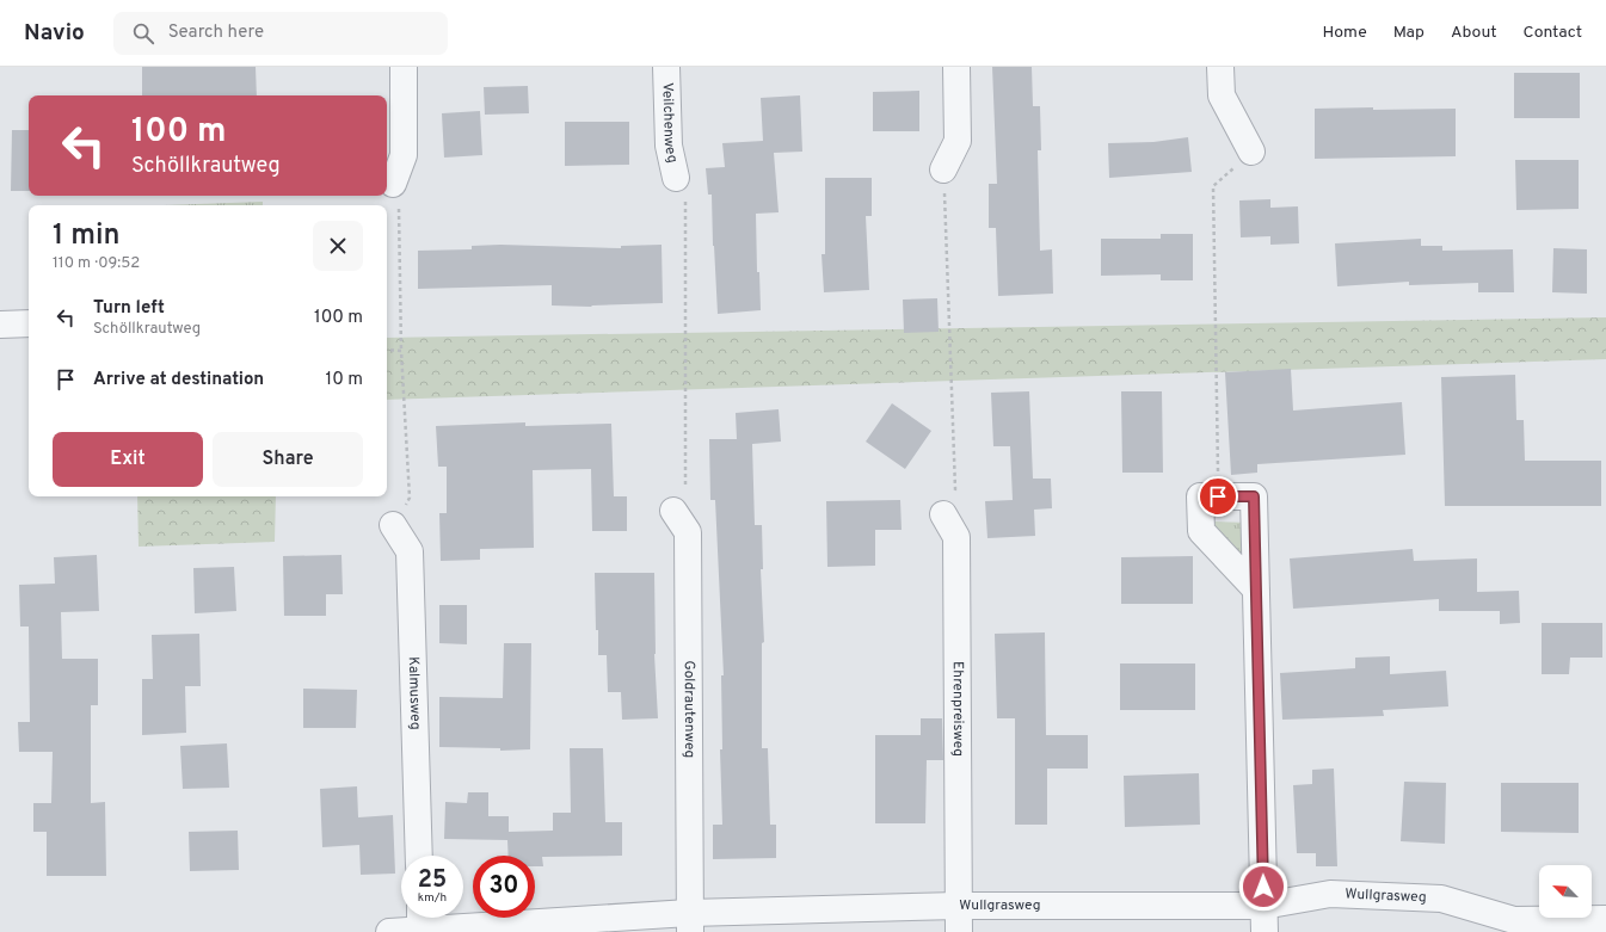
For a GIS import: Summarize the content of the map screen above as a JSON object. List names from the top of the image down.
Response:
{
  "streets": {
    "street": [
      "Veilchenweg",
      "Kalmusweg",
      "Ehrenpreisweg",
      "Goldrautenweg",
      "Wullgrasweg"
    ]
  },
  "crossings": [
    ["Ehrenpreisweg", "Wullgrasweg"],
    ["Goldrautenweg", "Wullgrasweg"]
  ],
  "north": "top left",
  "page": {
    "header": "Navio",
    "search": "Search here",
    "nav": [
      "Home",
      "Map",
      "About",
      "Contact"
    ],
    "turn": ["100 m", "Schöllkrautweg"],
    "heading": ["1 min", "110 m · 09:52"],
    "list": [
      {
        "name": "Turn left",
        "note": "Schöllkrautweg",
        "value": "100 m"
      },
      {
        "name": "Arrive at destination",
        "value": "10 m"
      }
    ],
    "buttons": ["Exit", "Share"],
    "speed": "25 km/h",
    "limit": "30"
  }
}
